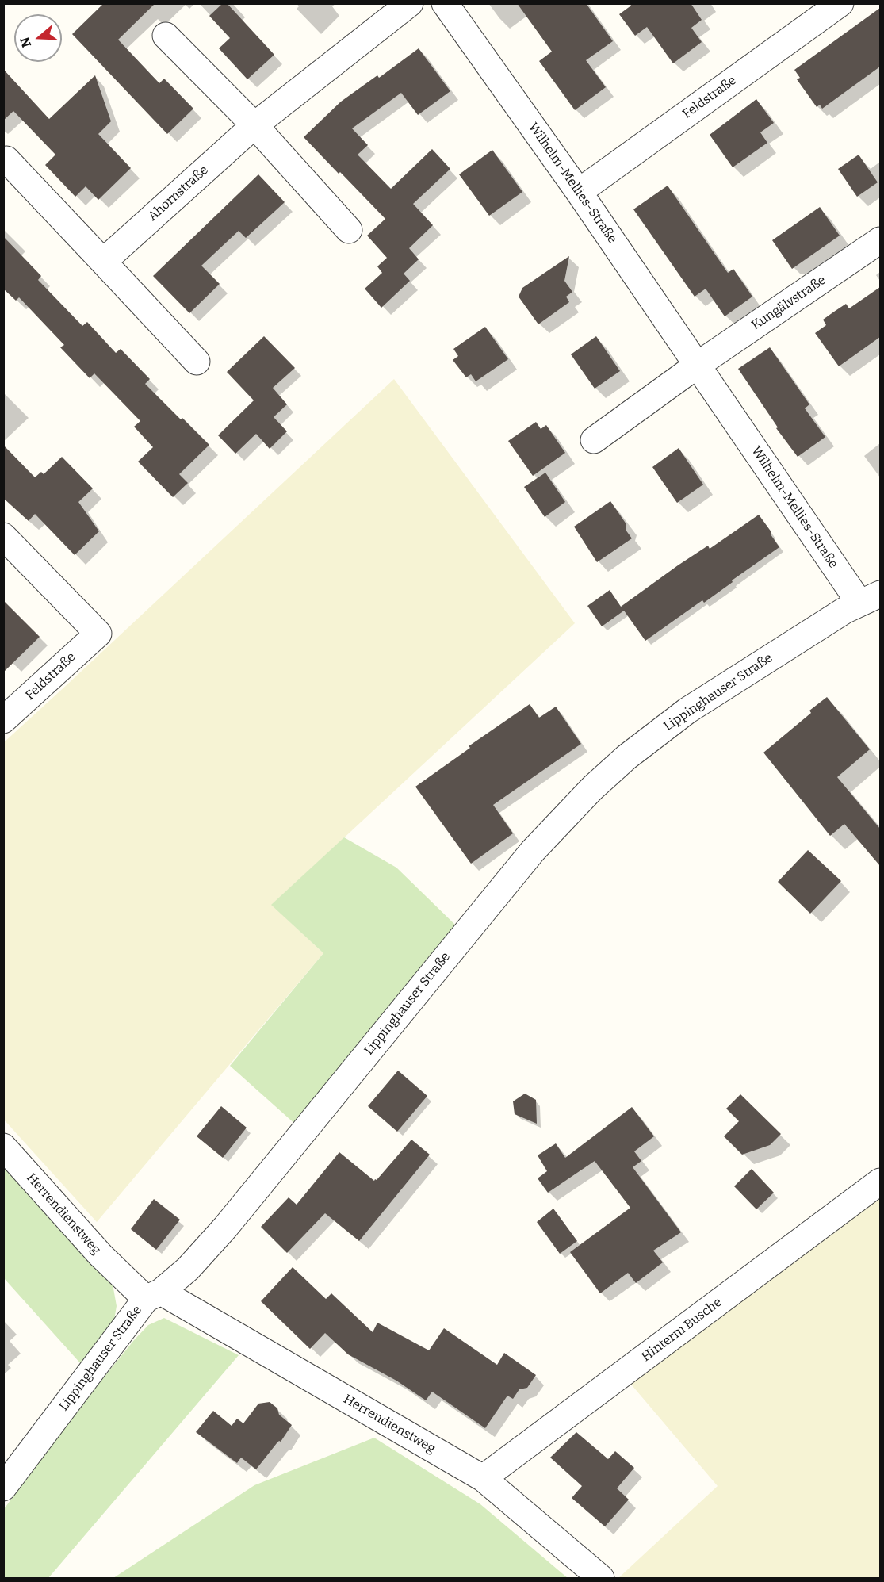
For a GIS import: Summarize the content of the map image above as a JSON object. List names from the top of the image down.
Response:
{
  "streets": {
    "street": [
      "Feldstraße",
      "Wilhelm-Mellies-Straße",
      "Ahornstraße",
      "Kungälvstraße",
      "Lippinghauser Straße",
      "Herrendienstweg",
      "Hinterm Busche"
    ]
  },
  "crossings": [
    ["Feldstraße", "Wilhelm-Mellies-Straße"],
    ["Wilhelm-Mellies-Straße", "Kungälvstraße"],
    ["Wilhelm-Mellies-Straße", "Lippinghauser Straße"],
    ["Lippinghauser Straße", "Herrendienstweg"],
    ["Herrendienstweg", "Hinterm Busche"]
  ],
  "north": "left"
}
